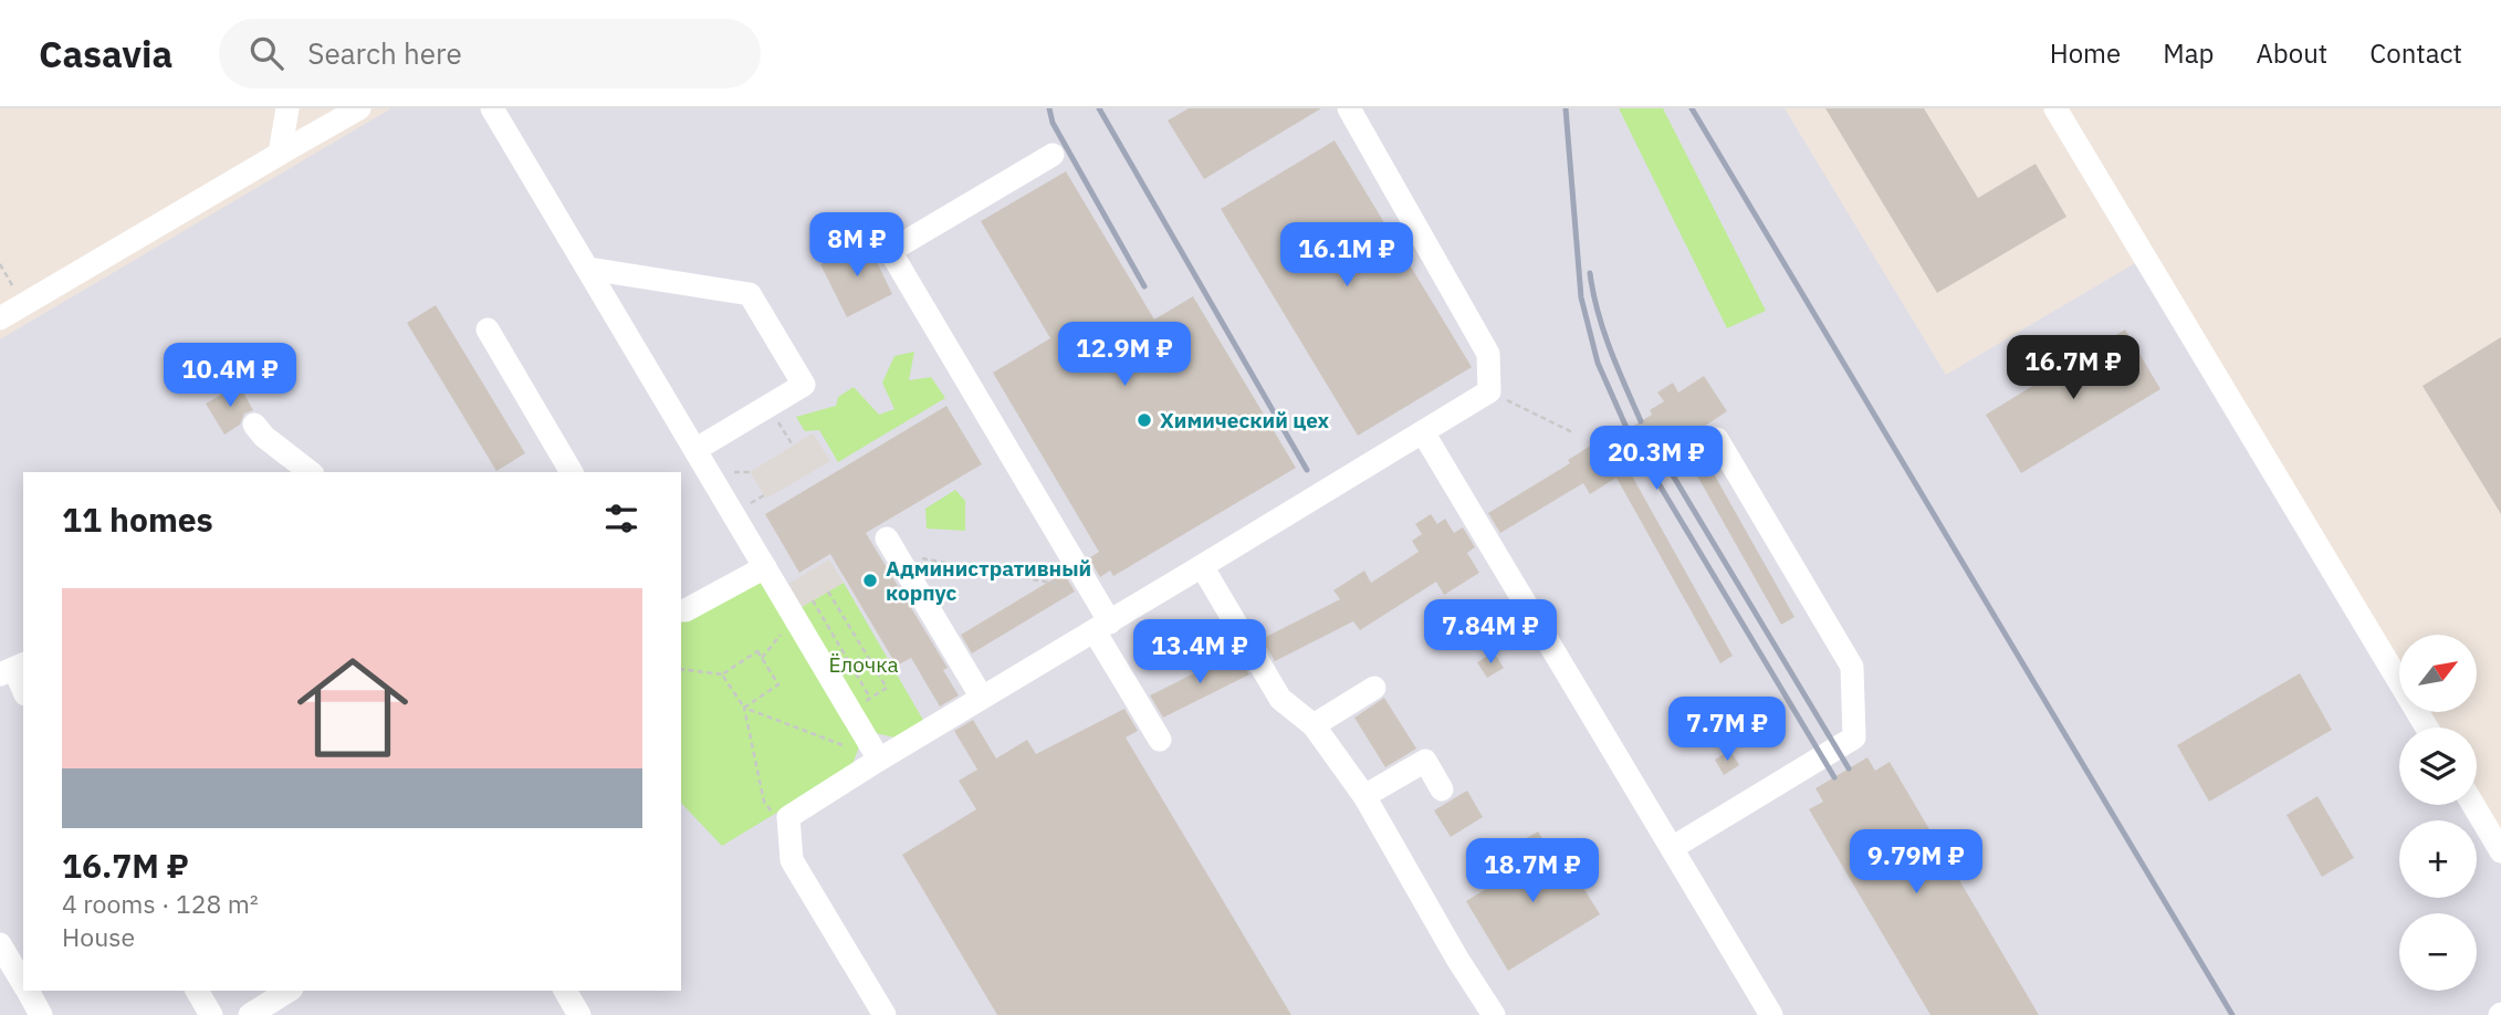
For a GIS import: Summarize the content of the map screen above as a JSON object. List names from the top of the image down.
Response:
{
  "parks": ["Ёлочка"],
  "places": ["Химический цех", "Административный корпус"],
  "north": "top right",
  "page": {
    "header": "Casavia",
    "search": "Search here",
    "nav": [
      "Home",
      "Map",
      "About",
      "Contact"
    ],
    "price": [
      "8M ₽",
      "16.1M ₽",
      "12.9M ₽",
      "16.7M ₽",
      "10.4M ₽",
      "20.3M ₽",
      "7.84M ₽",
      "13.4M ₽",
      "7.7M ₽",
      "9.79M ₽",
      "18.7M ₽"
    ],
    "heading": "11 homes",
    "list": [
      {
        "name": "16.7M ₽",
        "note": "4 rooms · 128 m² · House"
      }
    ],
    "map_buttons": ["+", "−"]
  }
}
